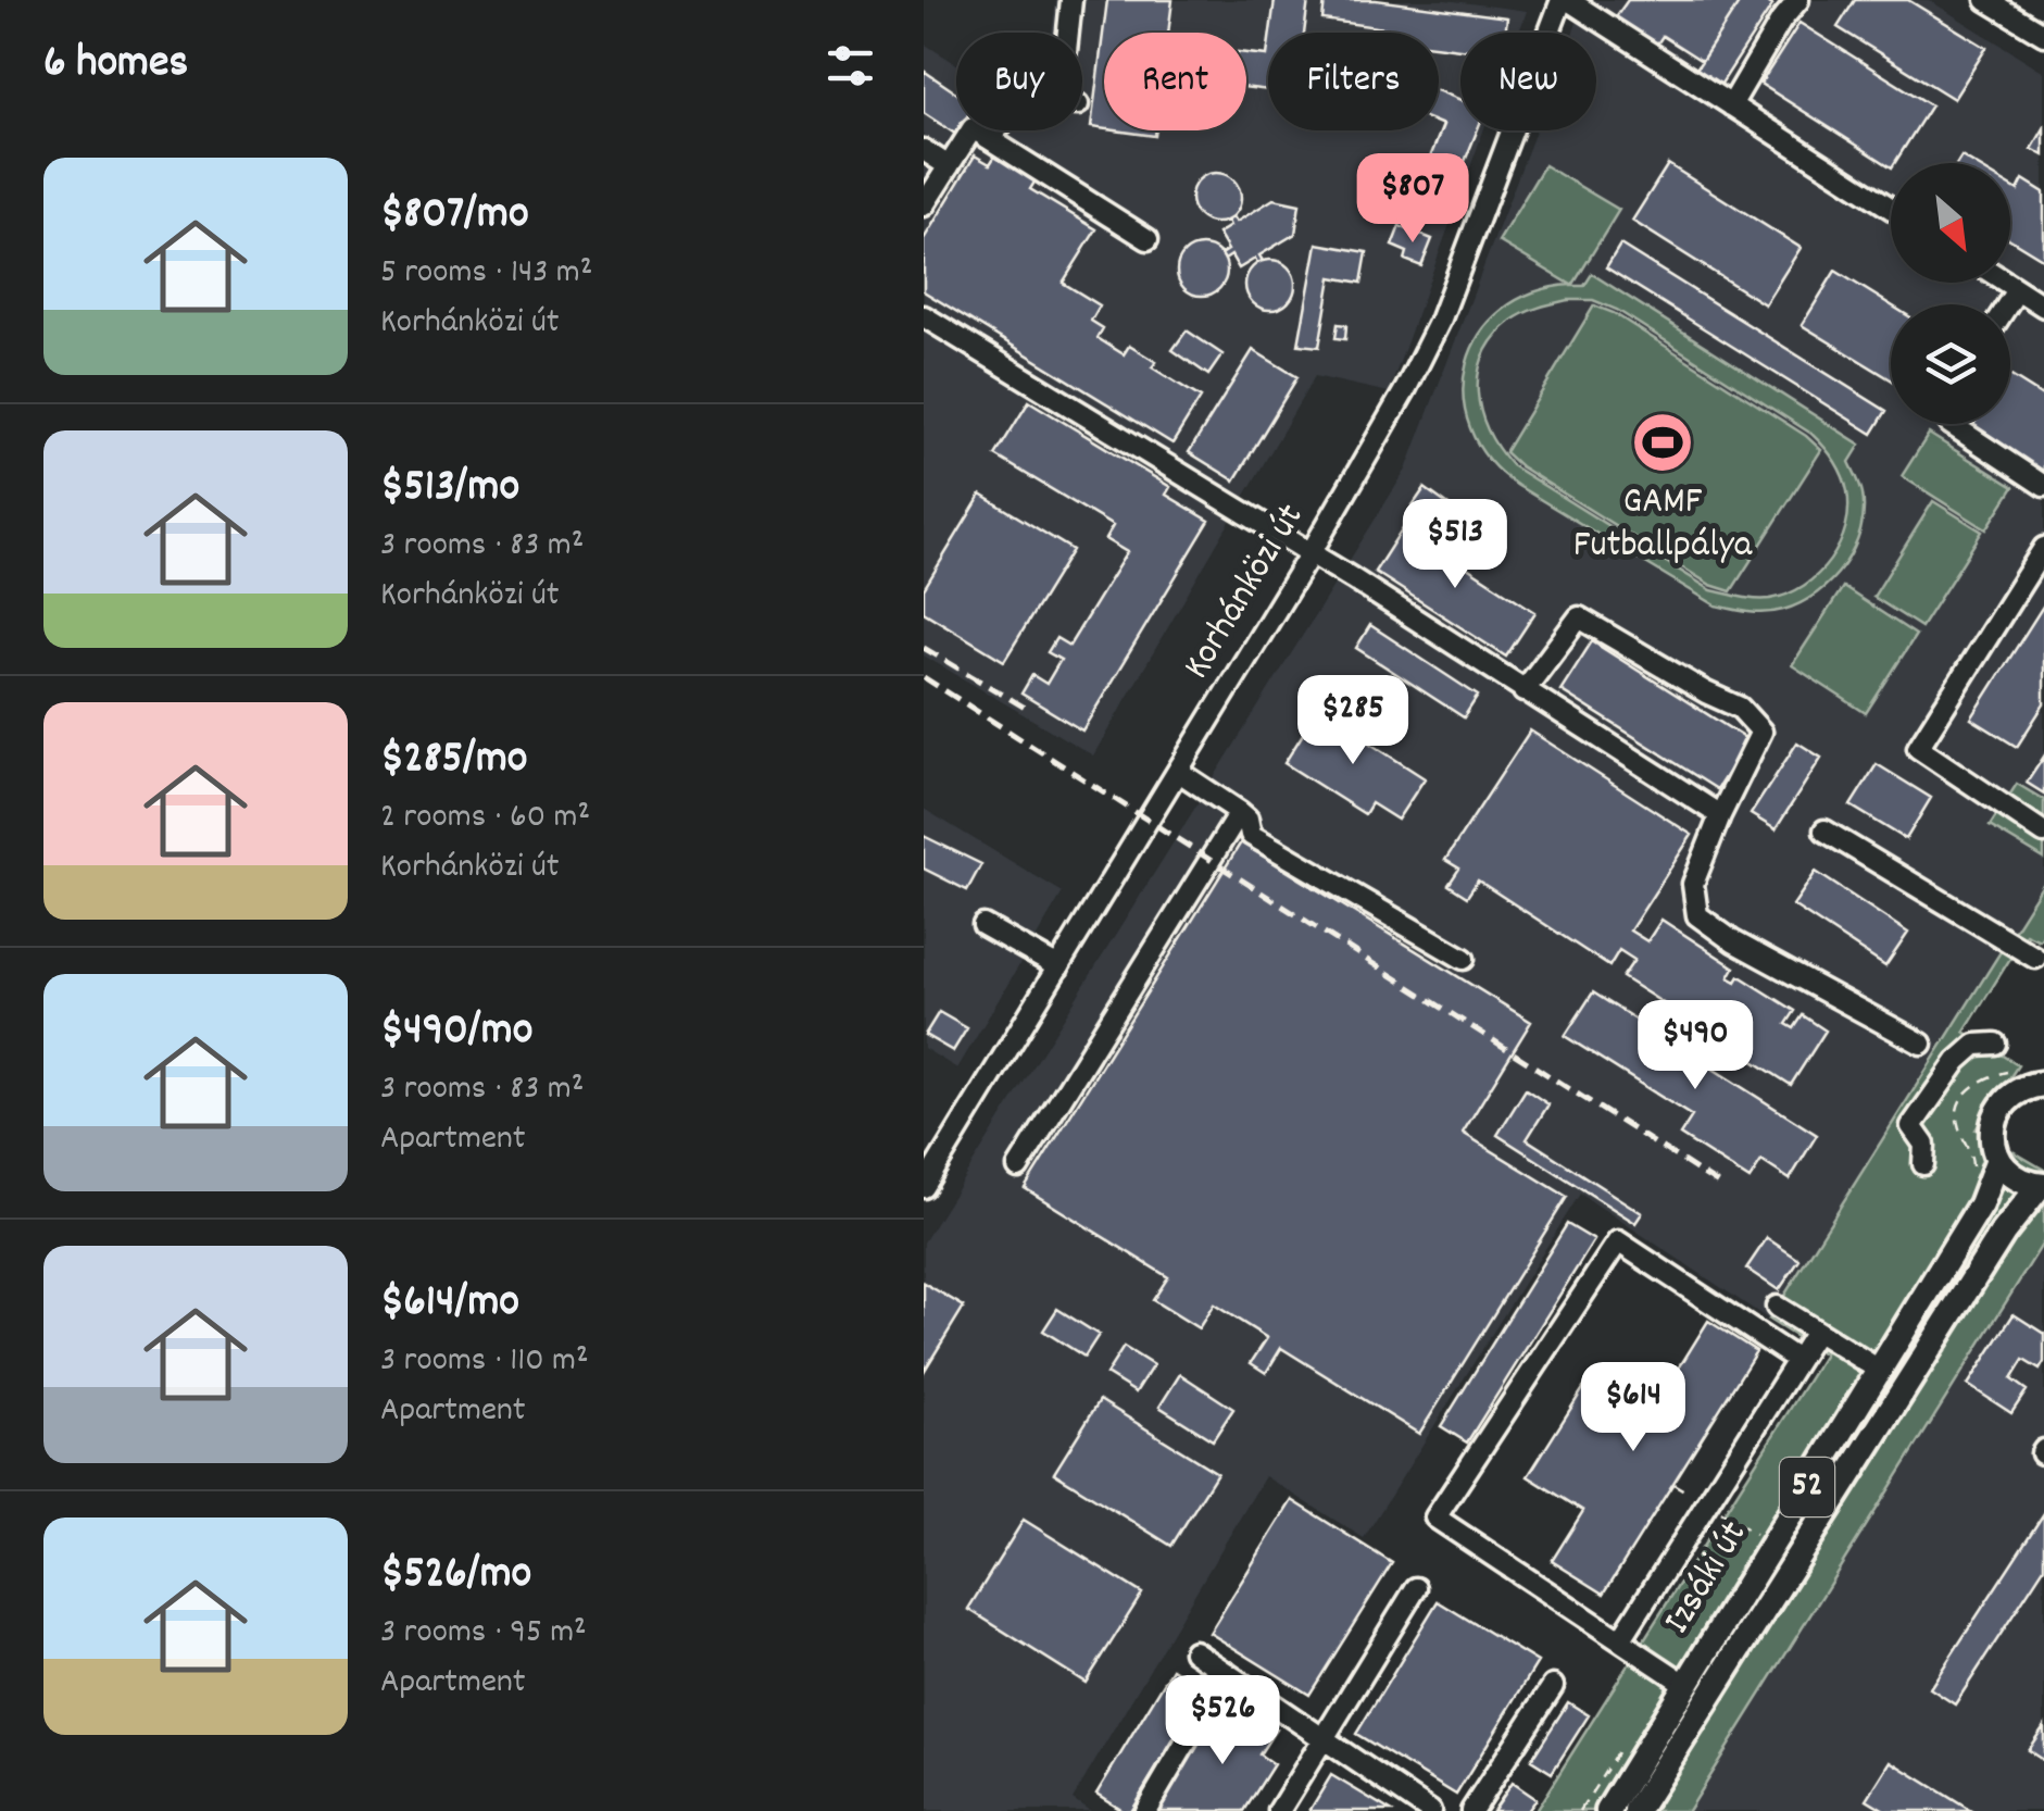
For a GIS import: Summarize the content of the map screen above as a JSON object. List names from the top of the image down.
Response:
{
  "streets": {
    "main road": ["52", "Izsáki út"],
    "street": ["Korhánközi út"]
  },
  "places": {
    "sports": ["GAMF Futballpálya"]
  },
  "north": "bottom right",
  "page": {
    "heading": "6 homes",
    "chip": [
      "Buy",
      "Rent",
      "Filters",
      "New"
    ],
    "list": [
      {
        "name": "$807/mo",
        "note": "5 rooms · 143 m² · Korhánközi út"
      },
      {
        "name": "$513/mo",
        "note": "3 rooms · 83 m² · Korhánközi út"
      },
      {
        "name": "$285/mo",
        "note": "2 rooms · 60 m² · Korhánközi út"
      },
      {
        "name": "$490/mo",
        "note": "3 rooms · 83 m² · Apartment"
      },
      {
        "name": "$614/mo",
        "note": "3 rooms · 110 m² · Apartment"
      },
      {
        "name": "$526/mo",
        "note": "3 rooms · 95 m² · Apartment"
      }
    ],
    "price": [
      "$807",
      "$513",
      "$285",
      "$490",
      "$614",
      "$526"
    ]
  }
}
